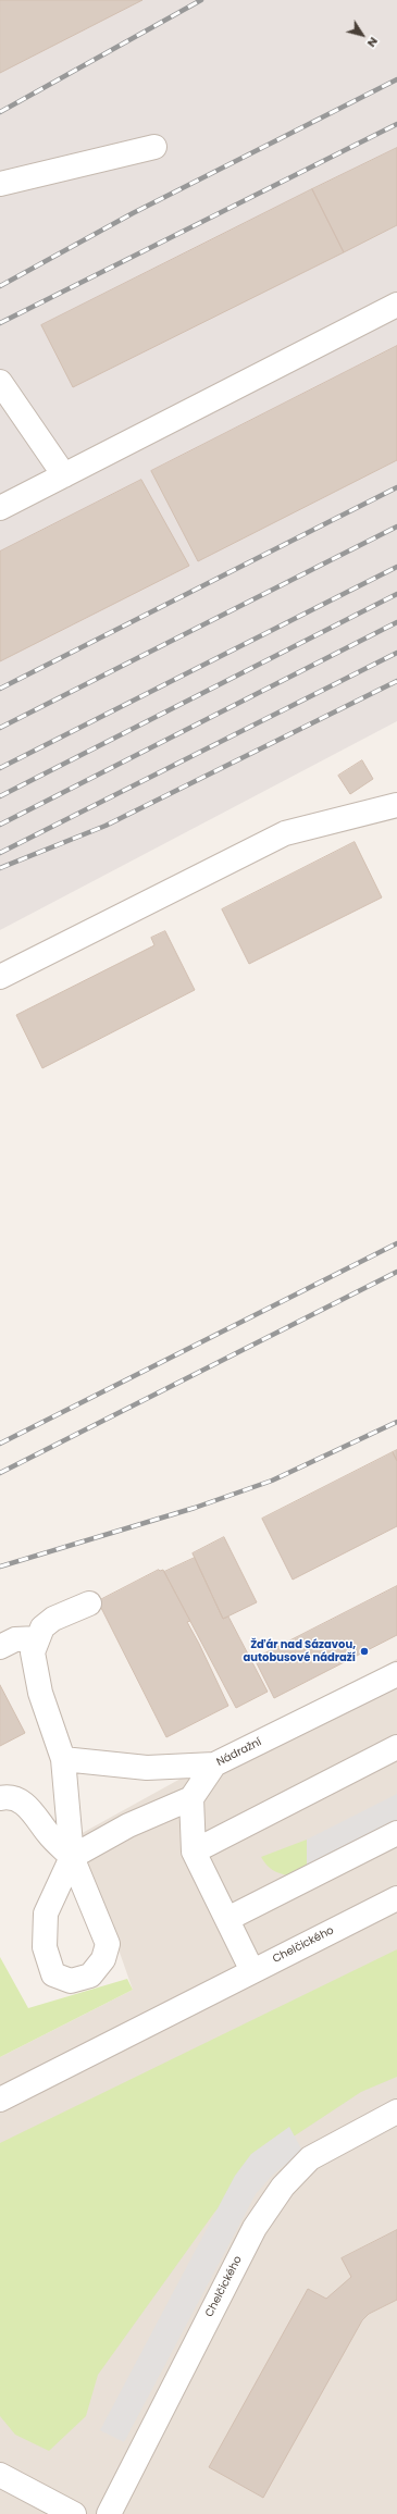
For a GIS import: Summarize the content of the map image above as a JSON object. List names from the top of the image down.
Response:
{
  "streets": {
    "street": ["Nádražní", "Chelčického"]
  },
  "places": ["Žďár nad Sázavou, autobusové nádraží"],
  "north": "bottom right"
}
